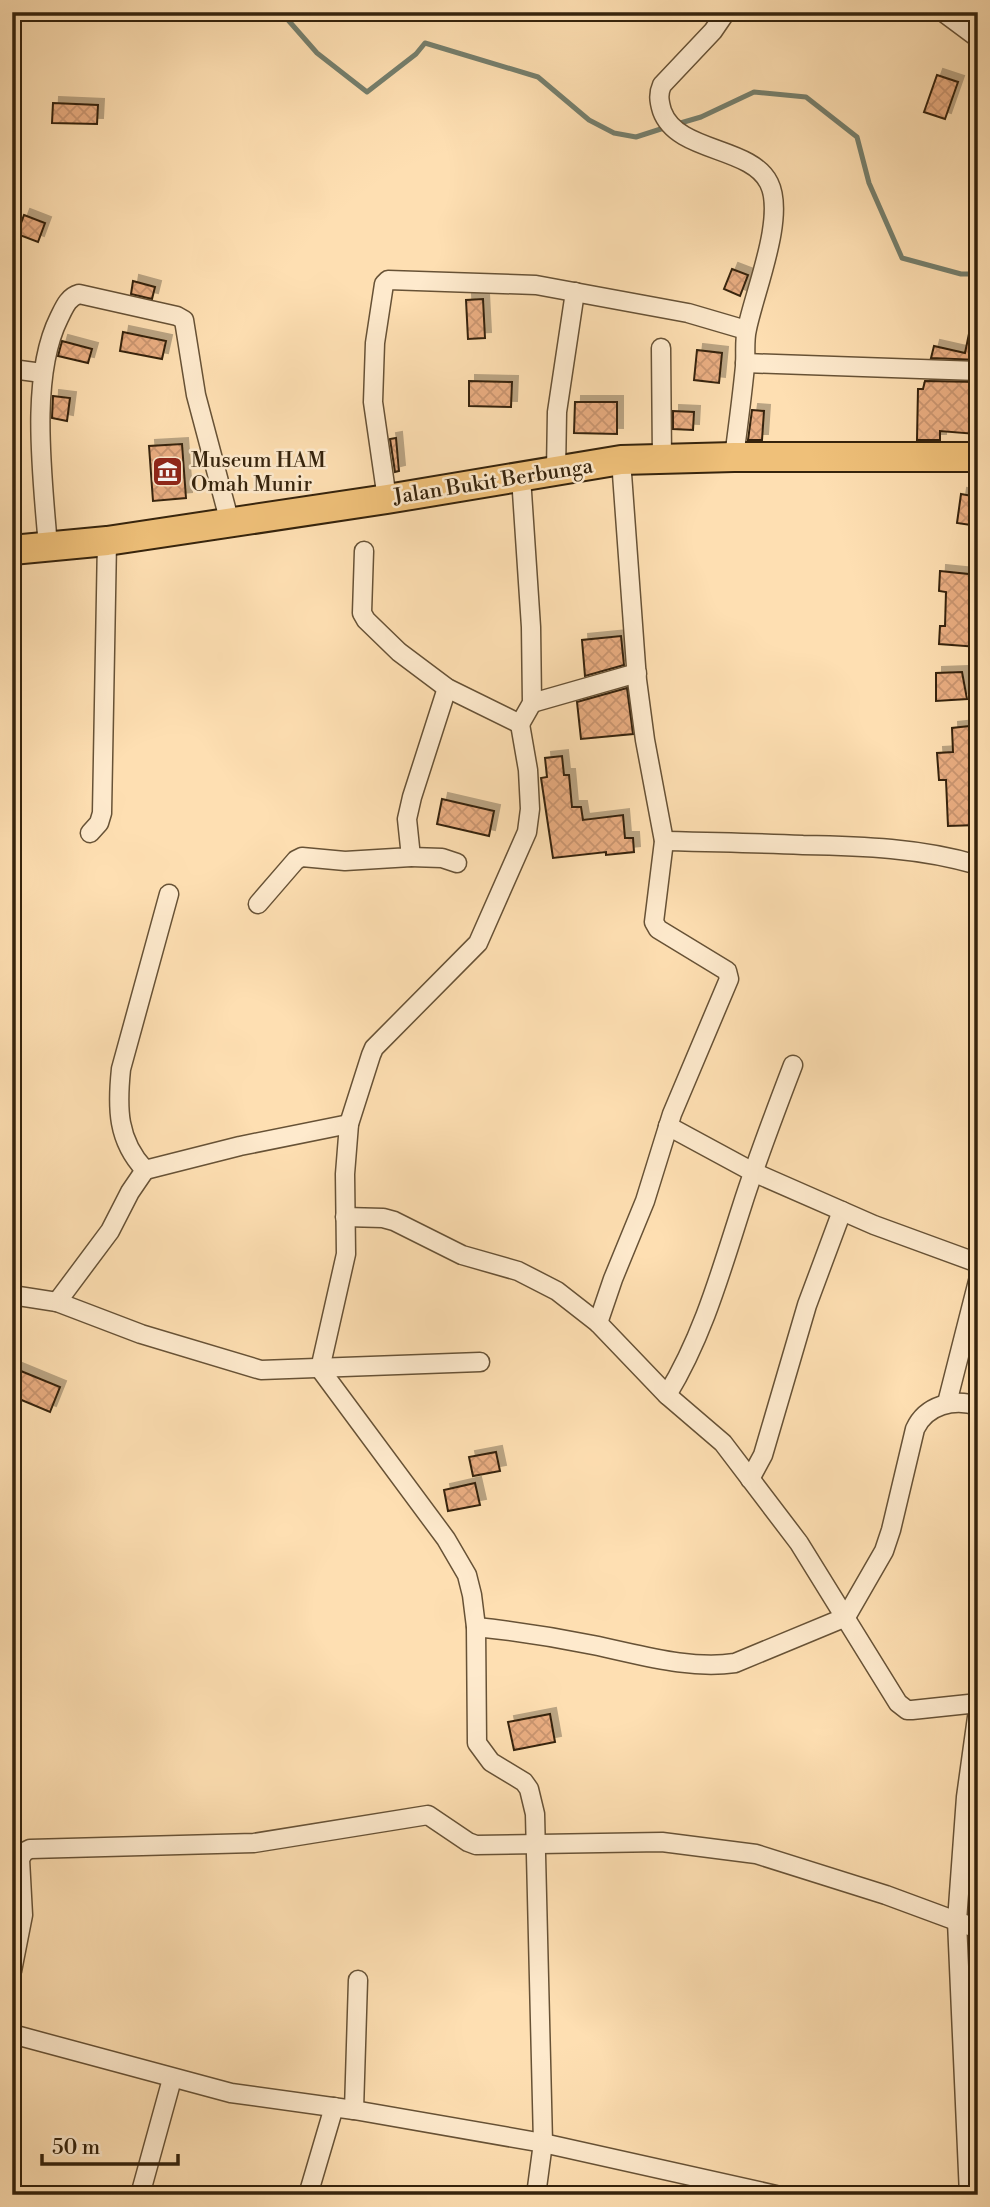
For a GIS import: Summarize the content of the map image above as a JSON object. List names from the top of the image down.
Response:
{
  "streets": {
    "main road": ["Jalan Bukit Berbunga"]
  },
  "places": {
    "museum": ["Museum HAM Omah Munir"]
  },
  "scale_bar": "50 m"
}
